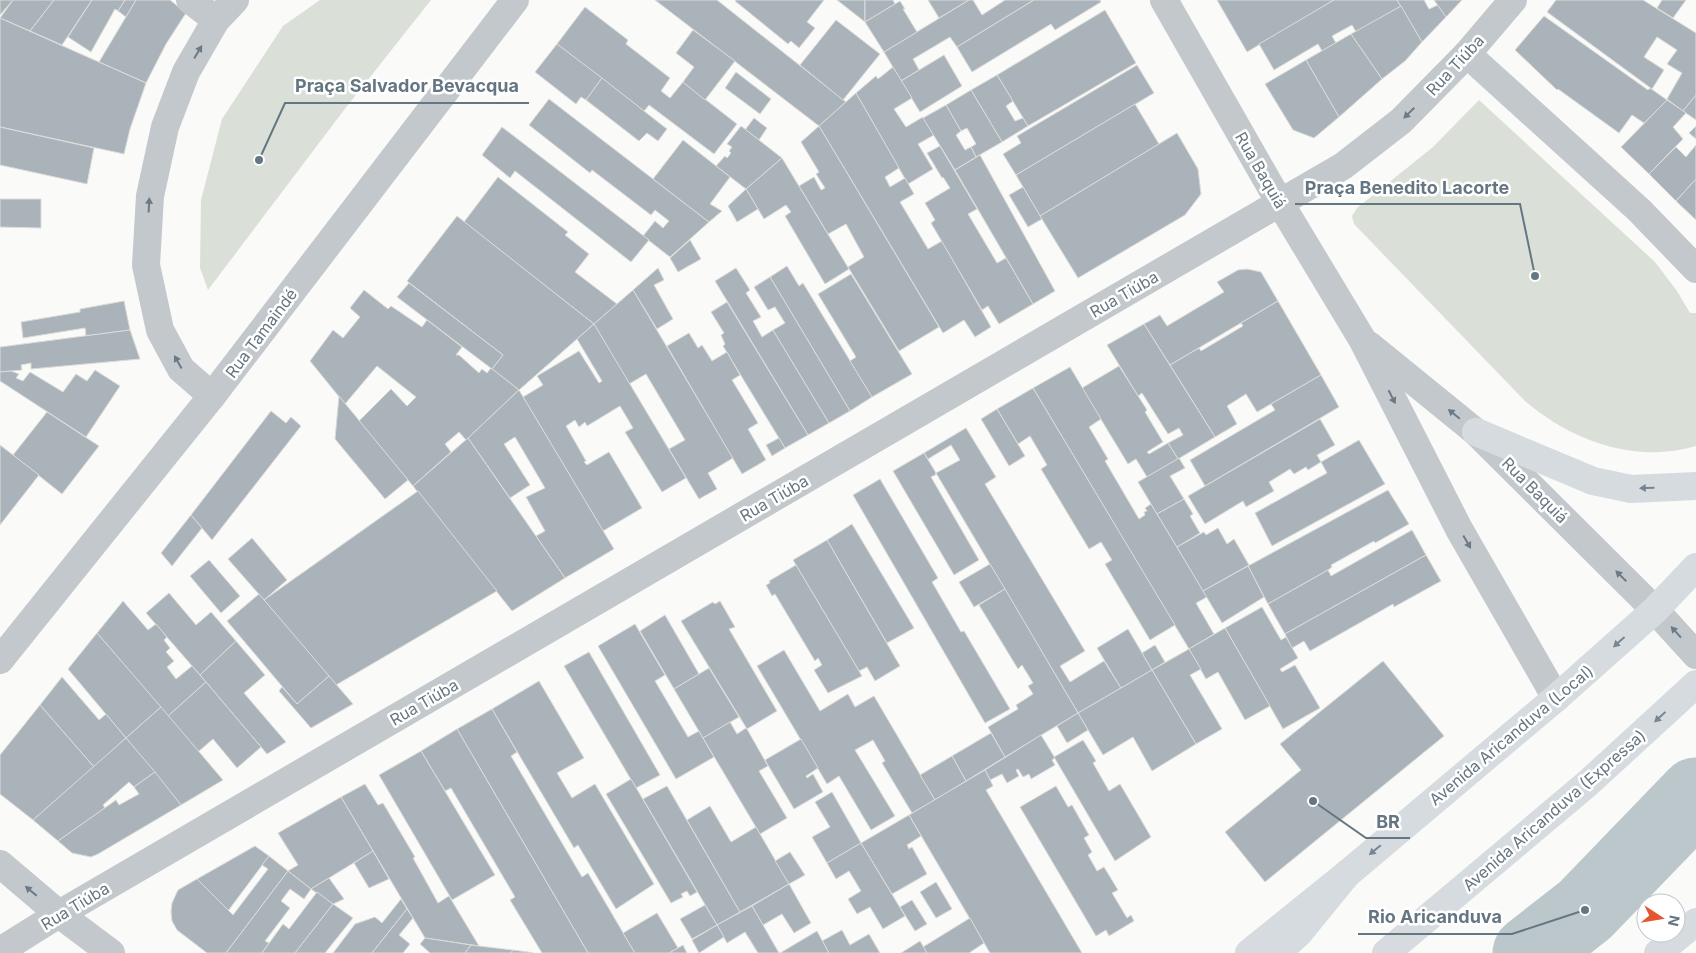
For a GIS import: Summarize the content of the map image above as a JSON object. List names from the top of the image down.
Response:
{
  "streets": {
    "main road": ["Avenida Aricanduva (Local)", "Avenida Aricanduva (Expressa)"],
    "street": ["Rua Tiúba", "Rua Baquiá", "Rua Tamaindé"]
  },
  "crossings": [
    ["Rua Tiúba", "Rua Baquiá"],
    ["Rua Baquiá", "Avenida Aricanduva (Local)"]
  ],
  "one_way": ["Avenida Aricanduva (Local)", "Avenida Aricanduva (Expressa)"],
  "places": [
    "Praça Salvador Bevacqua",
    "Praça Benedito Lacorte",
    "BR",
    "Rio Aricanduva"
  ],
  "north": "right"
}
